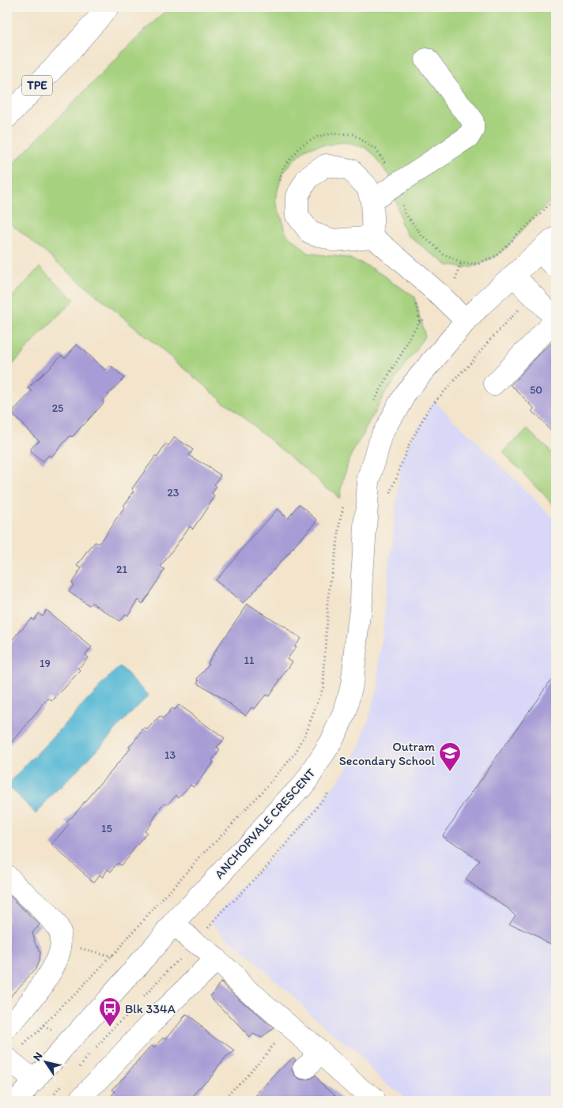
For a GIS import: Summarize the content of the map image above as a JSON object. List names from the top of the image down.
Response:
{
  "streets": {
    "main road": ["TPE", "ANCHORVALE CRESCENT"]
  },
  "places": {
    "school or university": ["Outram Secondary School"],
    "bus stop": ["Blk 334A"]
  },
  "house_numbers": [
    "50",
    "25",
    "23",
    "21",
    "11",
    "19",
    "13",
    "15"
  ],
  "north": "top left"
}
